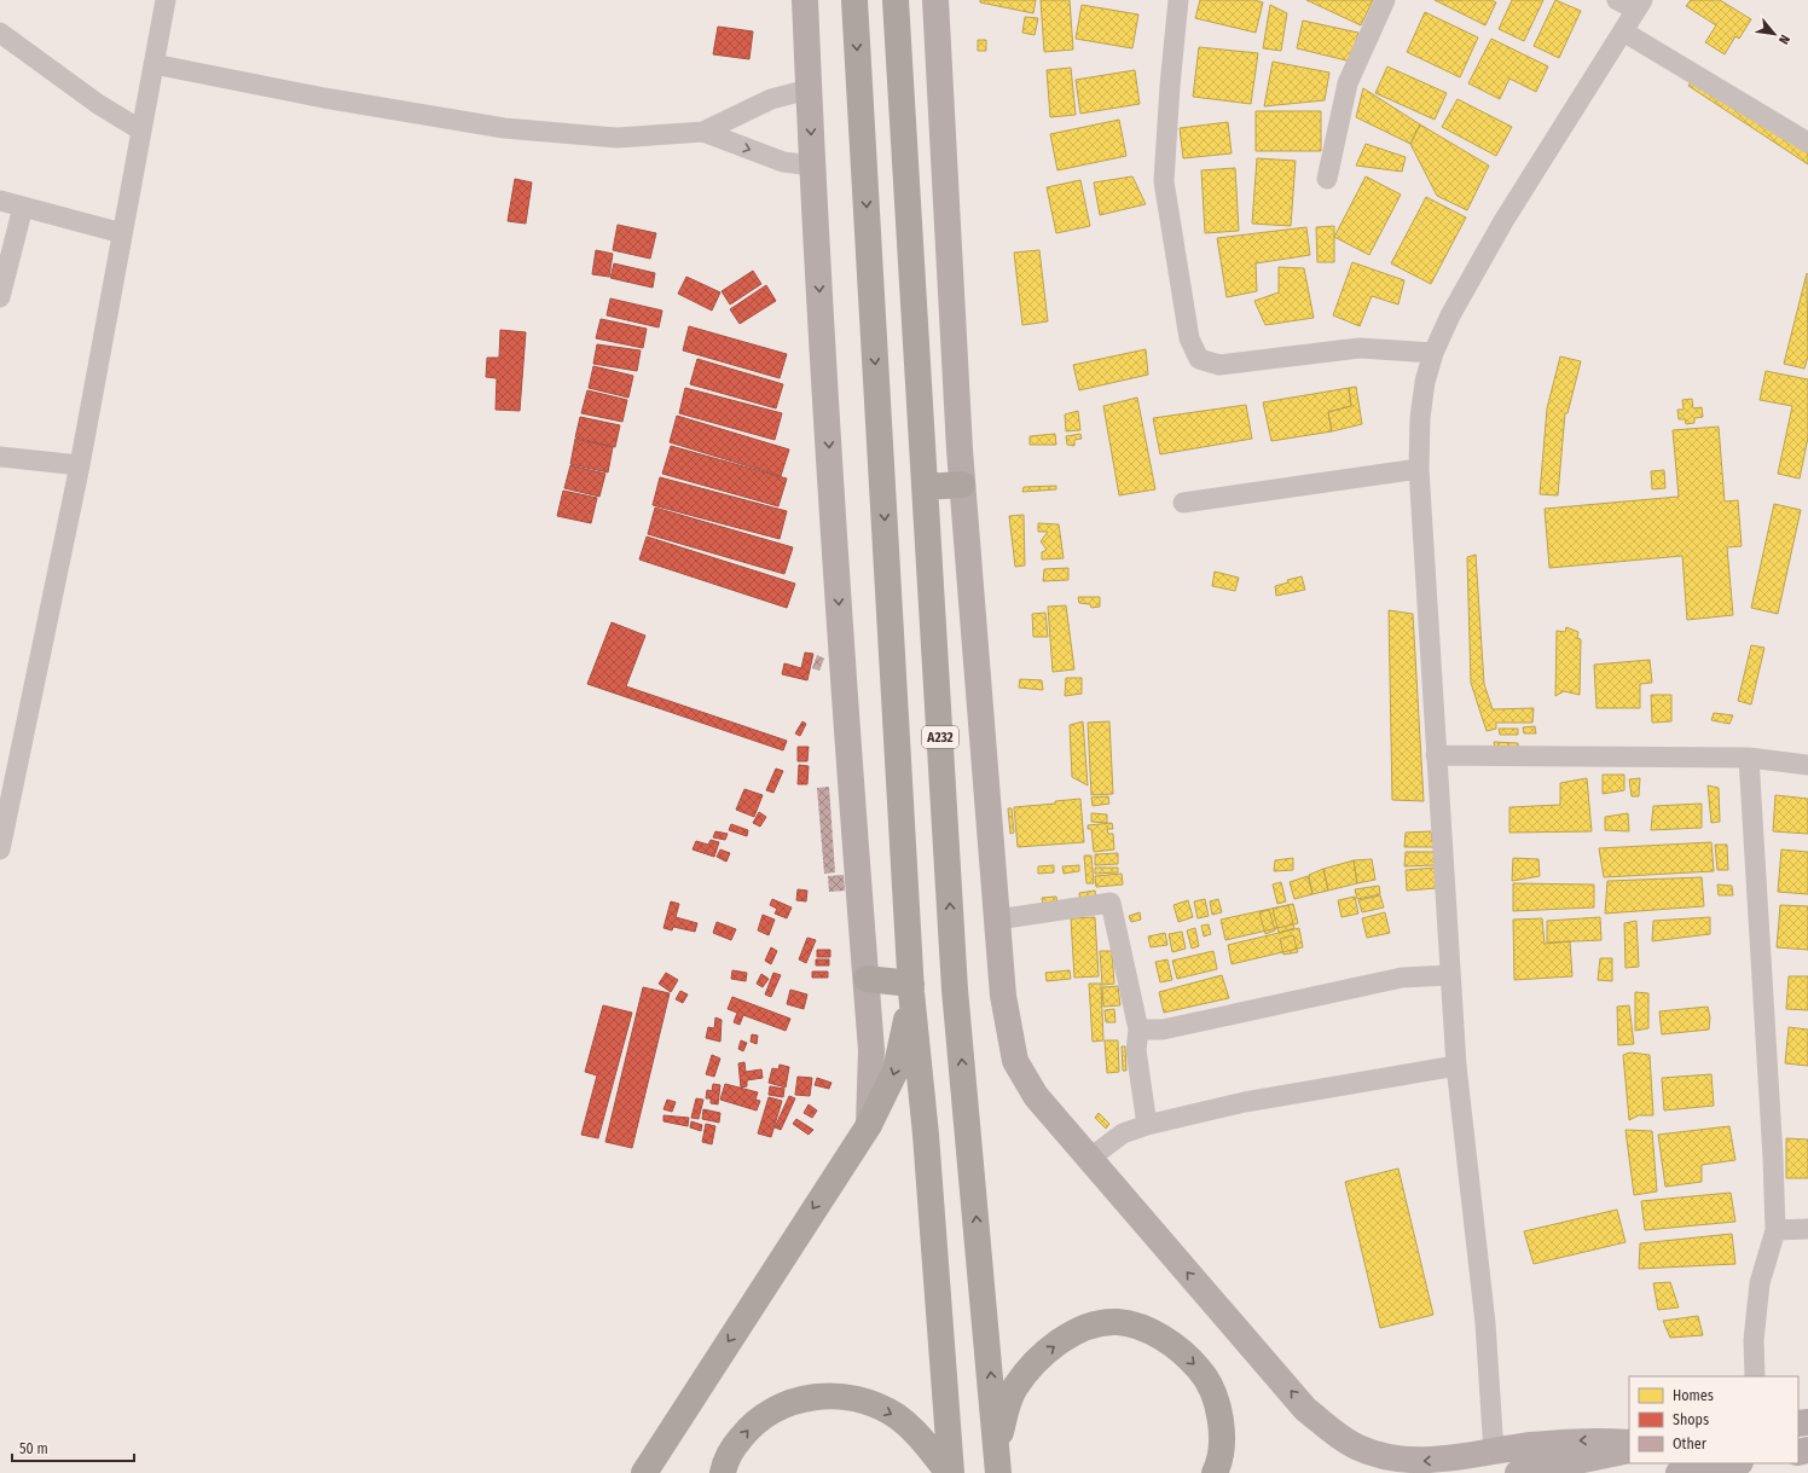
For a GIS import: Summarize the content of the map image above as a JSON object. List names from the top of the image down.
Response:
{
  "streets": {
    "highway": ["A232"]
  },
  "legend": ["Homes", "Shops", "Other"],
  "scale_bar": "50 m",
  "north": "bottom right"
}
